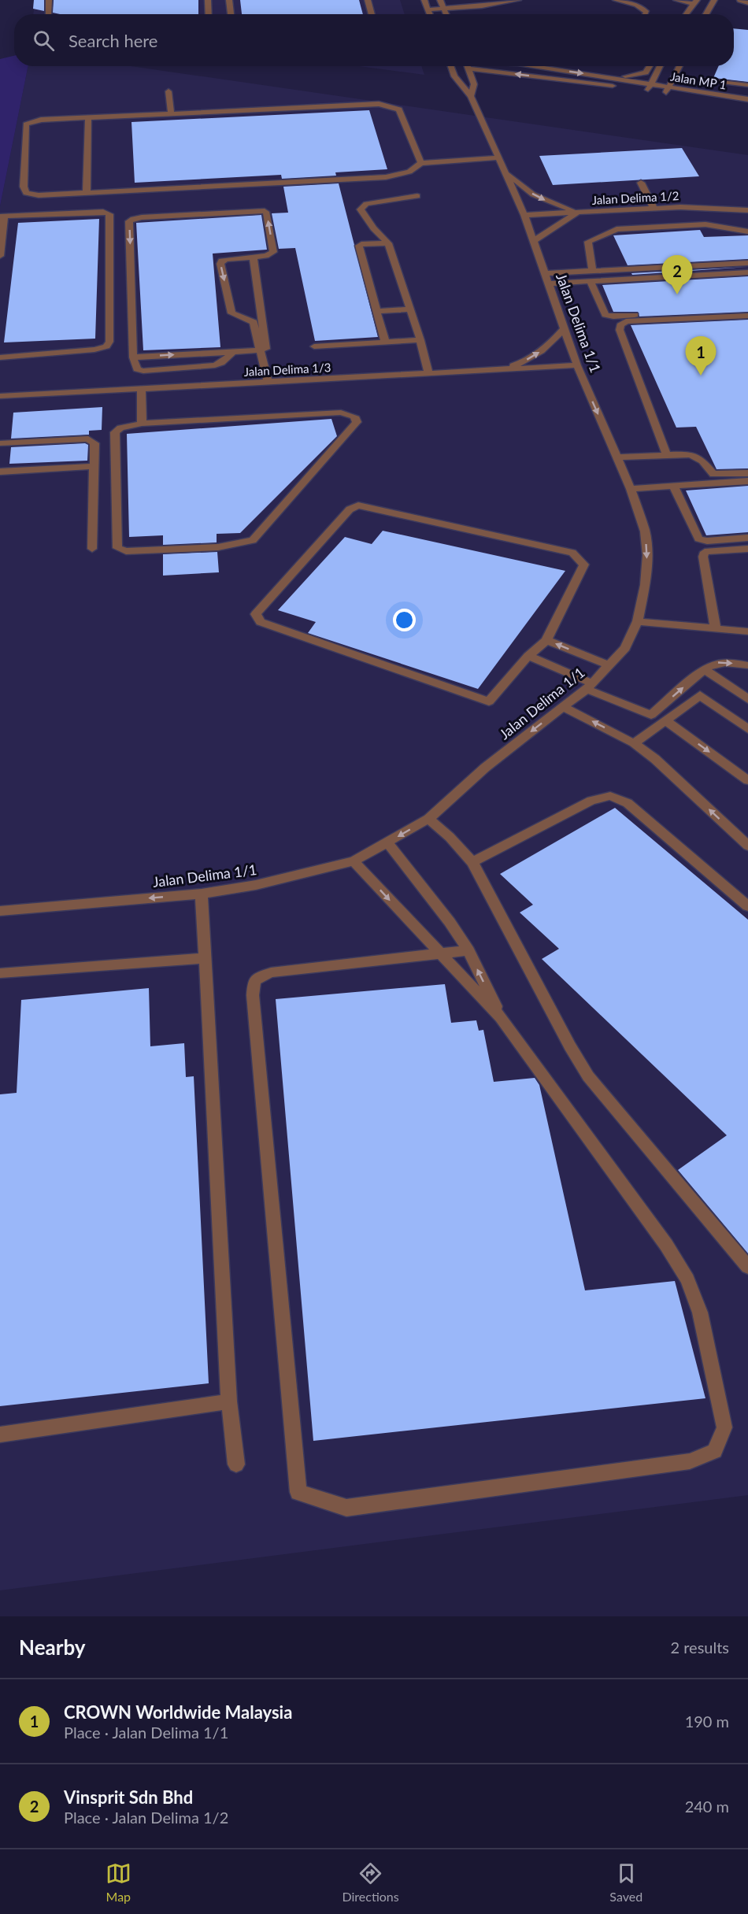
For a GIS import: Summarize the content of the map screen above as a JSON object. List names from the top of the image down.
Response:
{
  "streets": {
    "street": [
      "Jalan MP 1",
      "Jalan Delima 1/2",
      "Jalan Delima 1/1",
      "Jalan Delima 1/3"
    ]
  },
  "crossings": [
    ["Jalan Delima 1/2", "Jalan Delima 1/1"],
    ["Jalan Delima 1/1", "Jalan Delima 1/3"]
  ],
  "page": {
    "search": "Search here",
    "pins": ["2", "1"],
    "heading": ["Nearby", "2 results"],
    "list": [
      {
        "mark": "1",
        "name": "CROWN Worldwide Malaysia",
        "note": "Place · Jalan Delima 1/1",
        "value": "190 m"
      },
      {
        "mark": "2",
        "name": "Vinsprit Sdn Bhd",
        "note": "Place · Jalan Delima 1/2",
        "value": "240 m"
      }
    ],
    "nav": ["Map", "Directions", "Saved"]
  }
}
